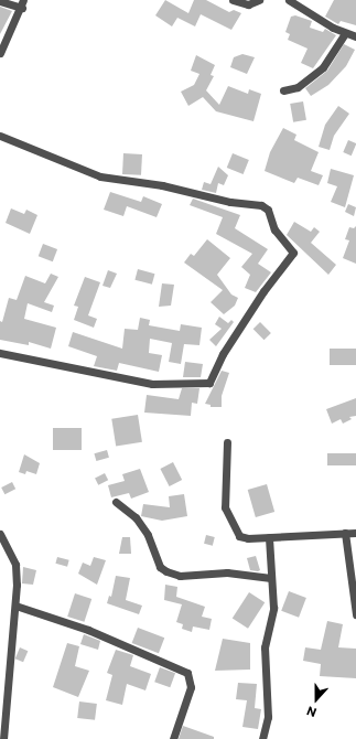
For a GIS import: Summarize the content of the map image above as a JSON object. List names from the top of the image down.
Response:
{
  "north": "bottom"
}
